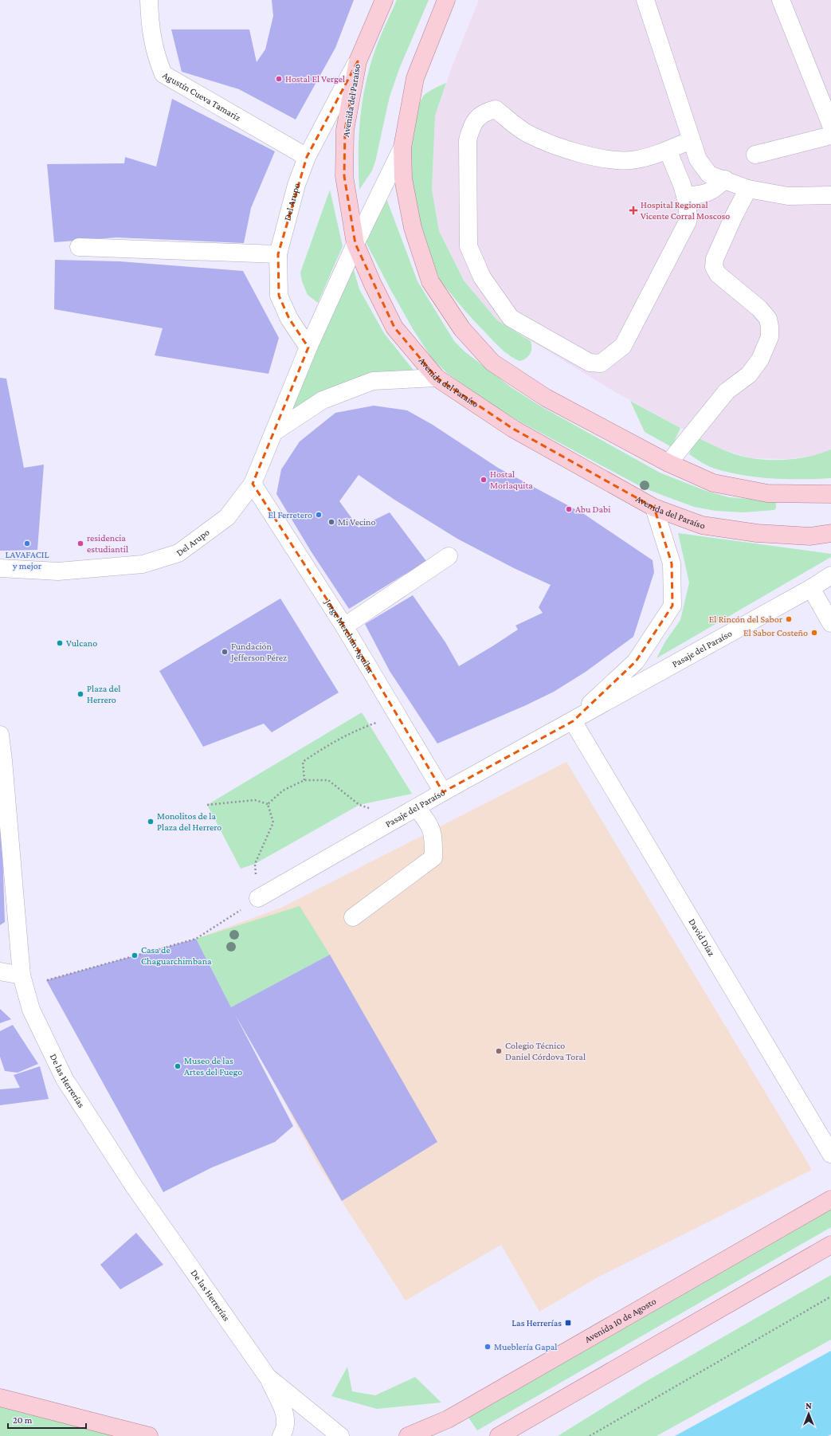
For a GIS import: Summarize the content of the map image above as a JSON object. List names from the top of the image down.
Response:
{
  "streets": {
    "main road": ["Avenida del Paraíso", "Avenida 10 de Agosto"],
    "street": [
      "Agustín Cueva Tamariz",
      "Del Arupo",
      "Jorge Merchán Aguilar",
      "Pasaje del Paraíso",
      "David Díaz",
      "De las Herrerías"
    ]
  },
  "crossings": [
    ["Agustín Cueva Tamariz", "Del Arupo"],
    ["Avenida del Paraíso", "Del Arupo"],
    ["Avenida del Paraíso", "Pasaje del Paraíso"],
    ["Del Arupo", "Jorge Merchán Aguilar"],
    ["Jorge Merchán Aguilar", "Pasaje del Paraíso"],
    ["Pasaje del Paraíso", "David Díaz"]
  ],
  "places": {
    "other": [
      "Hostal El Vergel",
      "Hostal Morlaquita",
      "Abu Dabi",
      "El Ferretero",
      "Mi Vecino",
      "LAVAFACIL y mejor",
      "residencia estudiantil",
      "El Rincón del Sabor",
      "El Sabor Costeño",
      "Vulcano",
      "Fundación Jefferson Pérez",
      "Plaza del Herrero",
      "Monolitos de la Plaza del Herrero",
      "Casa de Chaguarchimbana",
      "Colegio Técnico Daniel Córdova Toral",
      "Museo de las Artes del Fuego",
      "Mueblería Gapal"
    ],
    "health": ["Hospital Regional Vicente Corral Moscoso"],
    "transit": ["Las Herrerías"]
  },
  "scale_bar": "20 m",
  "north": "top"
}
